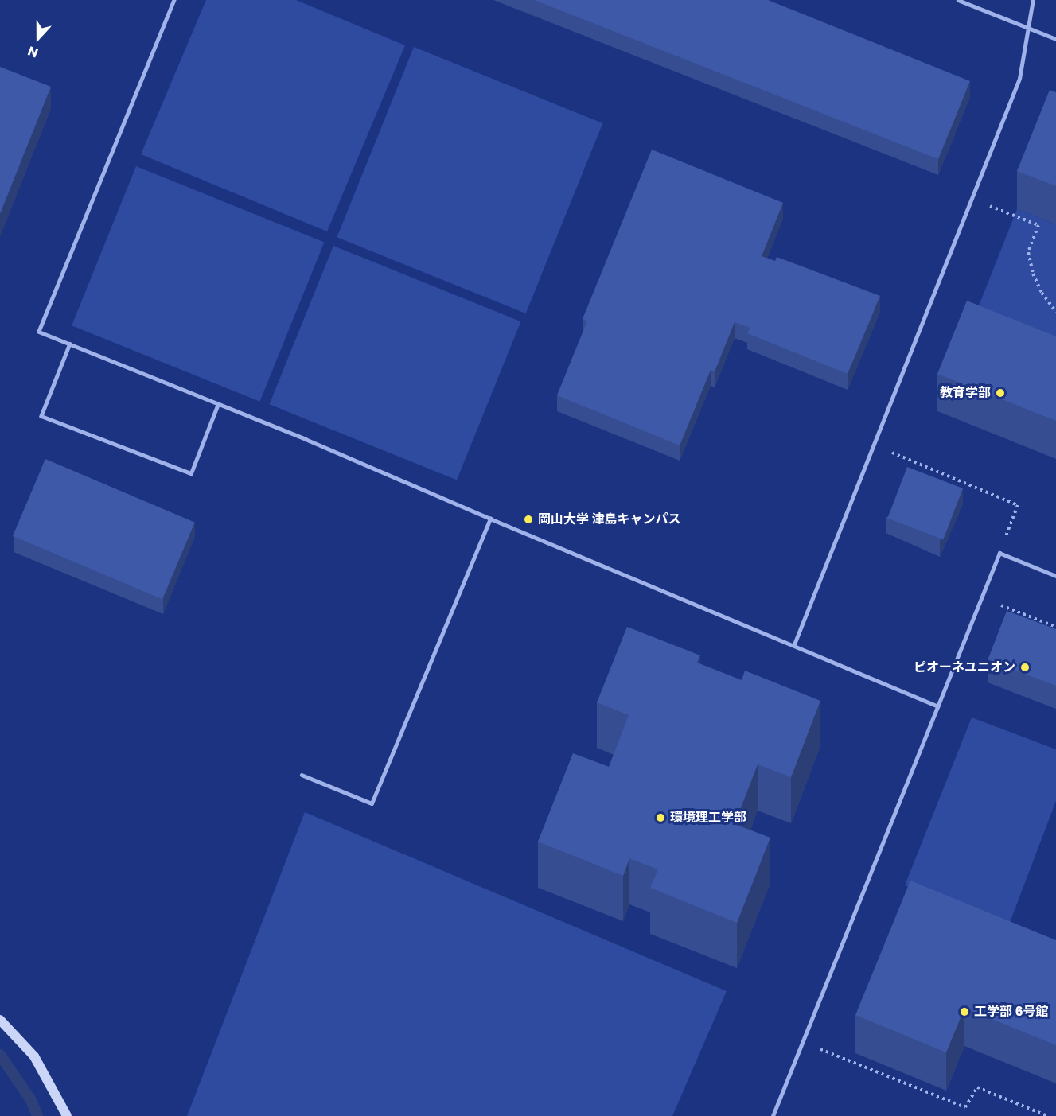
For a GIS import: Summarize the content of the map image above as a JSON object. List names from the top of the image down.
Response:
{
  "places": [
    "教育学部",
    "岡山大学 津島キャンパス",
    "ピオーネユニオン",
    "環境理工学部",
    "工学部 6号館"
  ],
  "north": "bottom"
}
